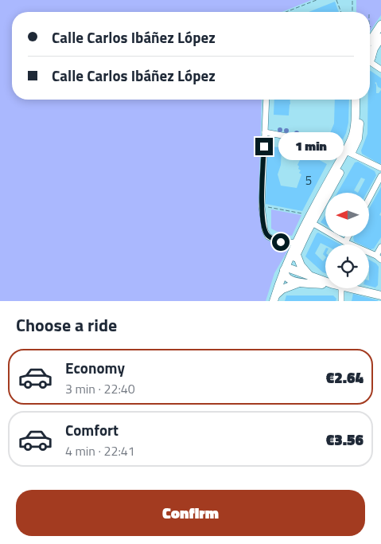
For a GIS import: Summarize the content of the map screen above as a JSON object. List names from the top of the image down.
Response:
{
  "house_numbers": ["5"],
  "north": "left",
  "page": {
    "banner": ["Calle Carlos Ibáñez López", "Calle Carlos Ibáñez López"],
    "bubble": "1 min",
    "heading": "Choose a ride",
    "list": [
      {
        "name": "Economy",
        "note": "3 min · 22:40",
        "value": "€2.64"
      },
      {
        "name": "Comfort",
        "note": "4 min · 22:41",
        "value": "€3.56"
      }
    ],
    "buttons": "Confirm"
  }
}
